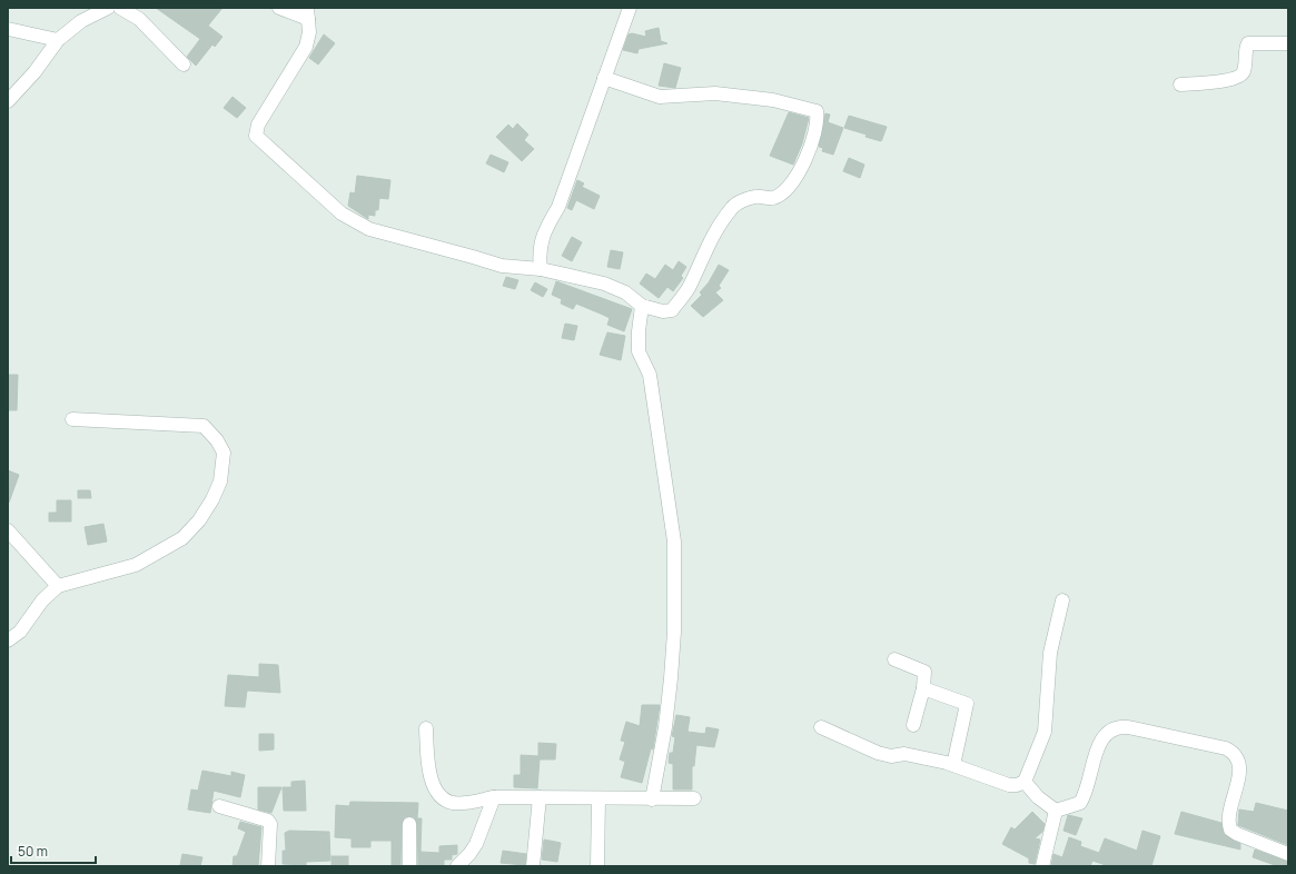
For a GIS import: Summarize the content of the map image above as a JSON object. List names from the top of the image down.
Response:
{
  "scale_bar": "50 m"
}
